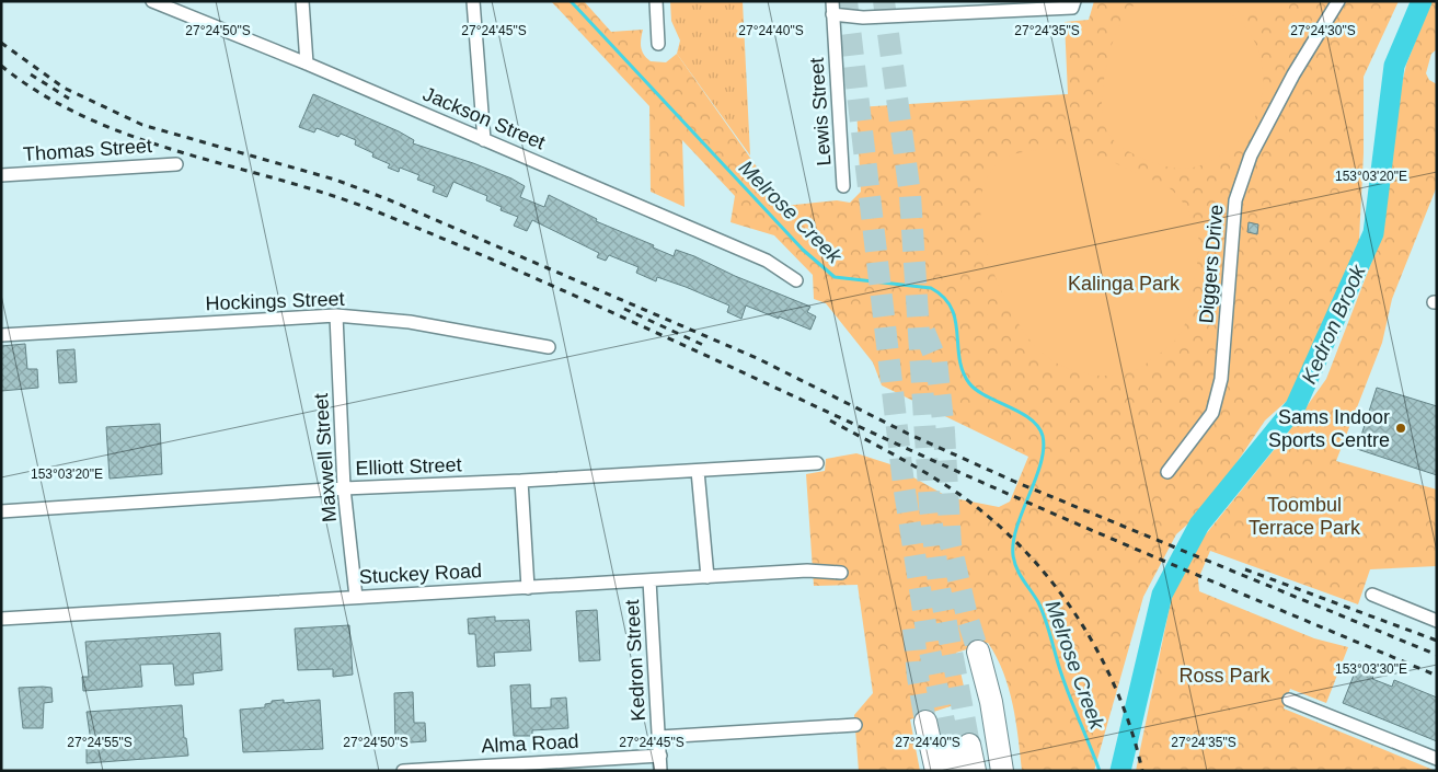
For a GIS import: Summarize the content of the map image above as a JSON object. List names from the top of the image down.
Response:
{
  "streets": {
    "street": [
      "Lewis Street",
      "Jackson Street",
      "Thomas Street",
      "Diggers Drive",
      "Hockings Street",
      "Maxwell Street",
      "Elliott Street",
      "Stuckey Road",
      "Kedron Street",
      "Alma Road"
    ]
  },
  "crossings": [
    ["Hockings Street", "Maxwell Street"],
    ["Maxwell Street", "Elliott Street"],
    ["Maxwell Street", "Stuckey Road"],
    ["Stuckey Road", "Kedron Street"],
    ["Kedron Street", "Alma Road"]
  ],
  "water": ["Melrose Creek", "Kedron Brook"],
  "parks": ["Kalinga Park", "Toombul Terrace Park", "Ross Park"],
  "places": ["Sams Indoor Sports Centre"],
  "coordinates": [
    "27°24'50\"S",
    "27°24'45\"S",
    "27°24'40\"S",
    "27°24'35\"S",
    "27°24'30\"S",
    "153°03'20\"E",
    "153°03'30\"E",
    "27°24'55\"S"
  ]
}
